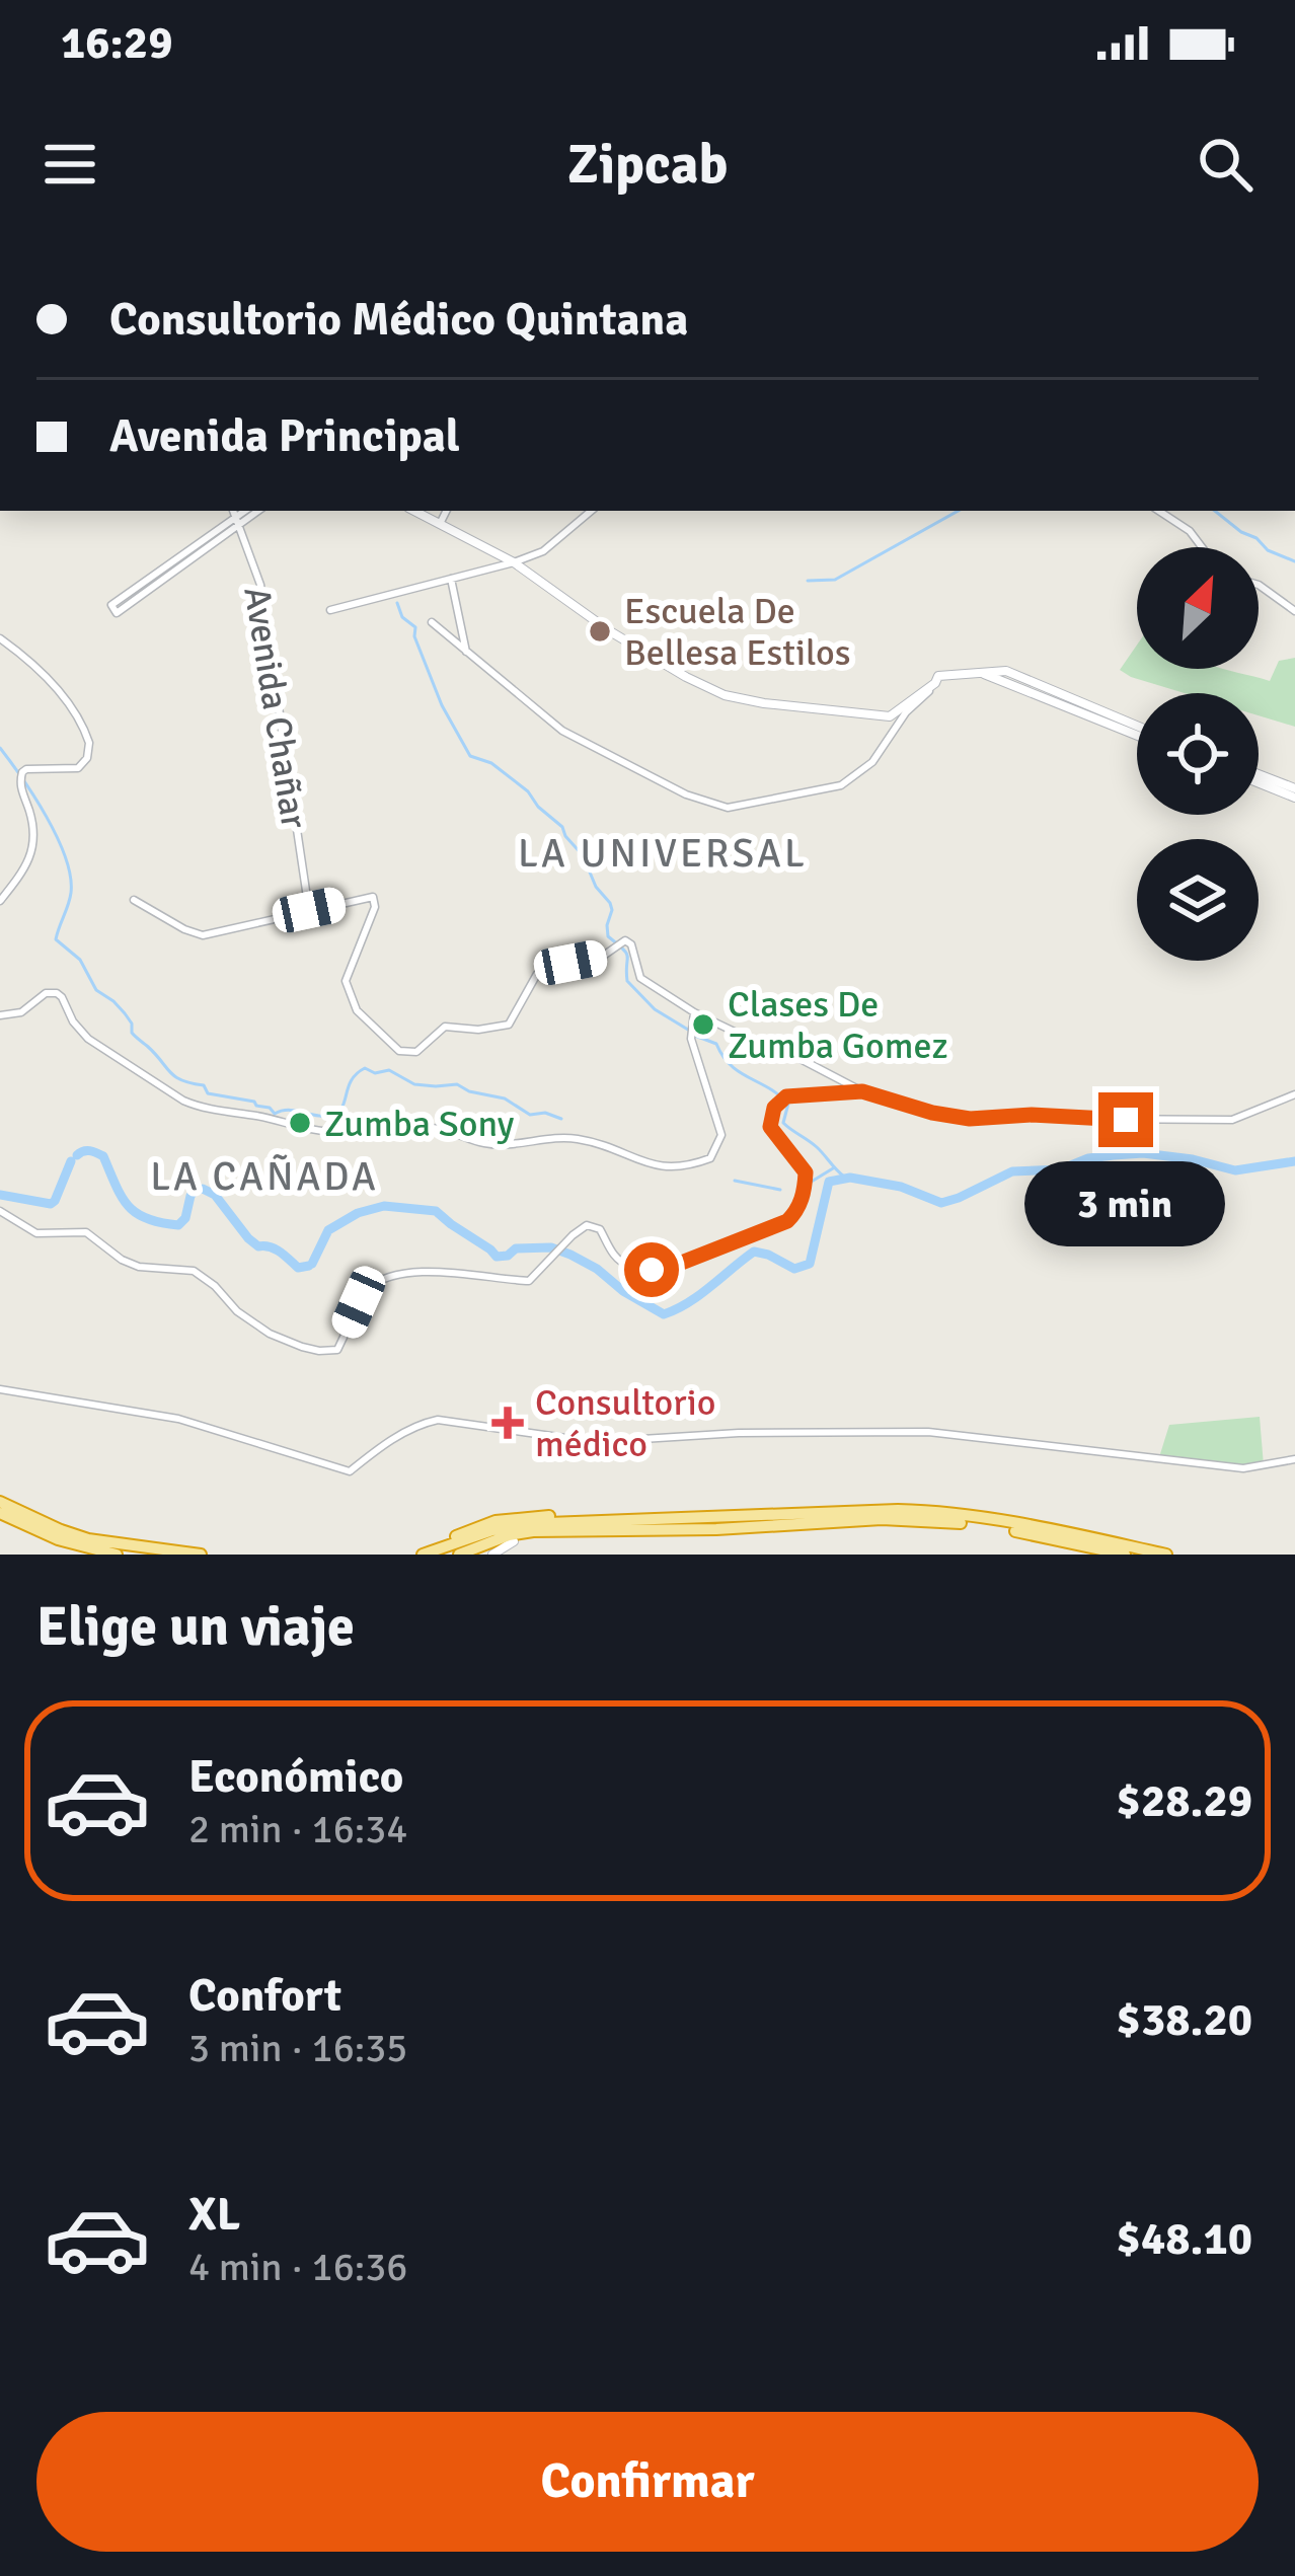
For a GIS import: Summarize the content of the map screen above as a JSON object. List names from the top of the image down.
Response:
{
  "streets": {
    "street": ["Avenida Chañar"]
  },
  "districts": ["LA UNIVERSAL", "LA CAÑADA"],
  "places": {
    "other": ["Escuela De Bellesa Estilos", "Clases De Zumba Gomez", "Zumba Sony"],
    "health": ["Consultorio médico"]
  },
  "north": "top right",
  "page": {
    "status": "16:29",
    "header": "Zipcab",
    "banner": ["Consultorio Médico Quintana", "Avenida Principal"],
    "bubble": "3 min",
    "heading": "Elige un viaje",
    "list": [
      {
        "name": "Económico",
        "note": "2 min · 16:34",
        "value": "$28.29"
      },
      {
        "name": "Confort",
        "note": "3 min · 16:35",
        "value": "$38.20"
      },
      {
        "name": "XL",
        "note": "4 min · 16:36",
        "value": "$48.10"
      }
    ],
    "buttons": "Confirmar"
  }
}
